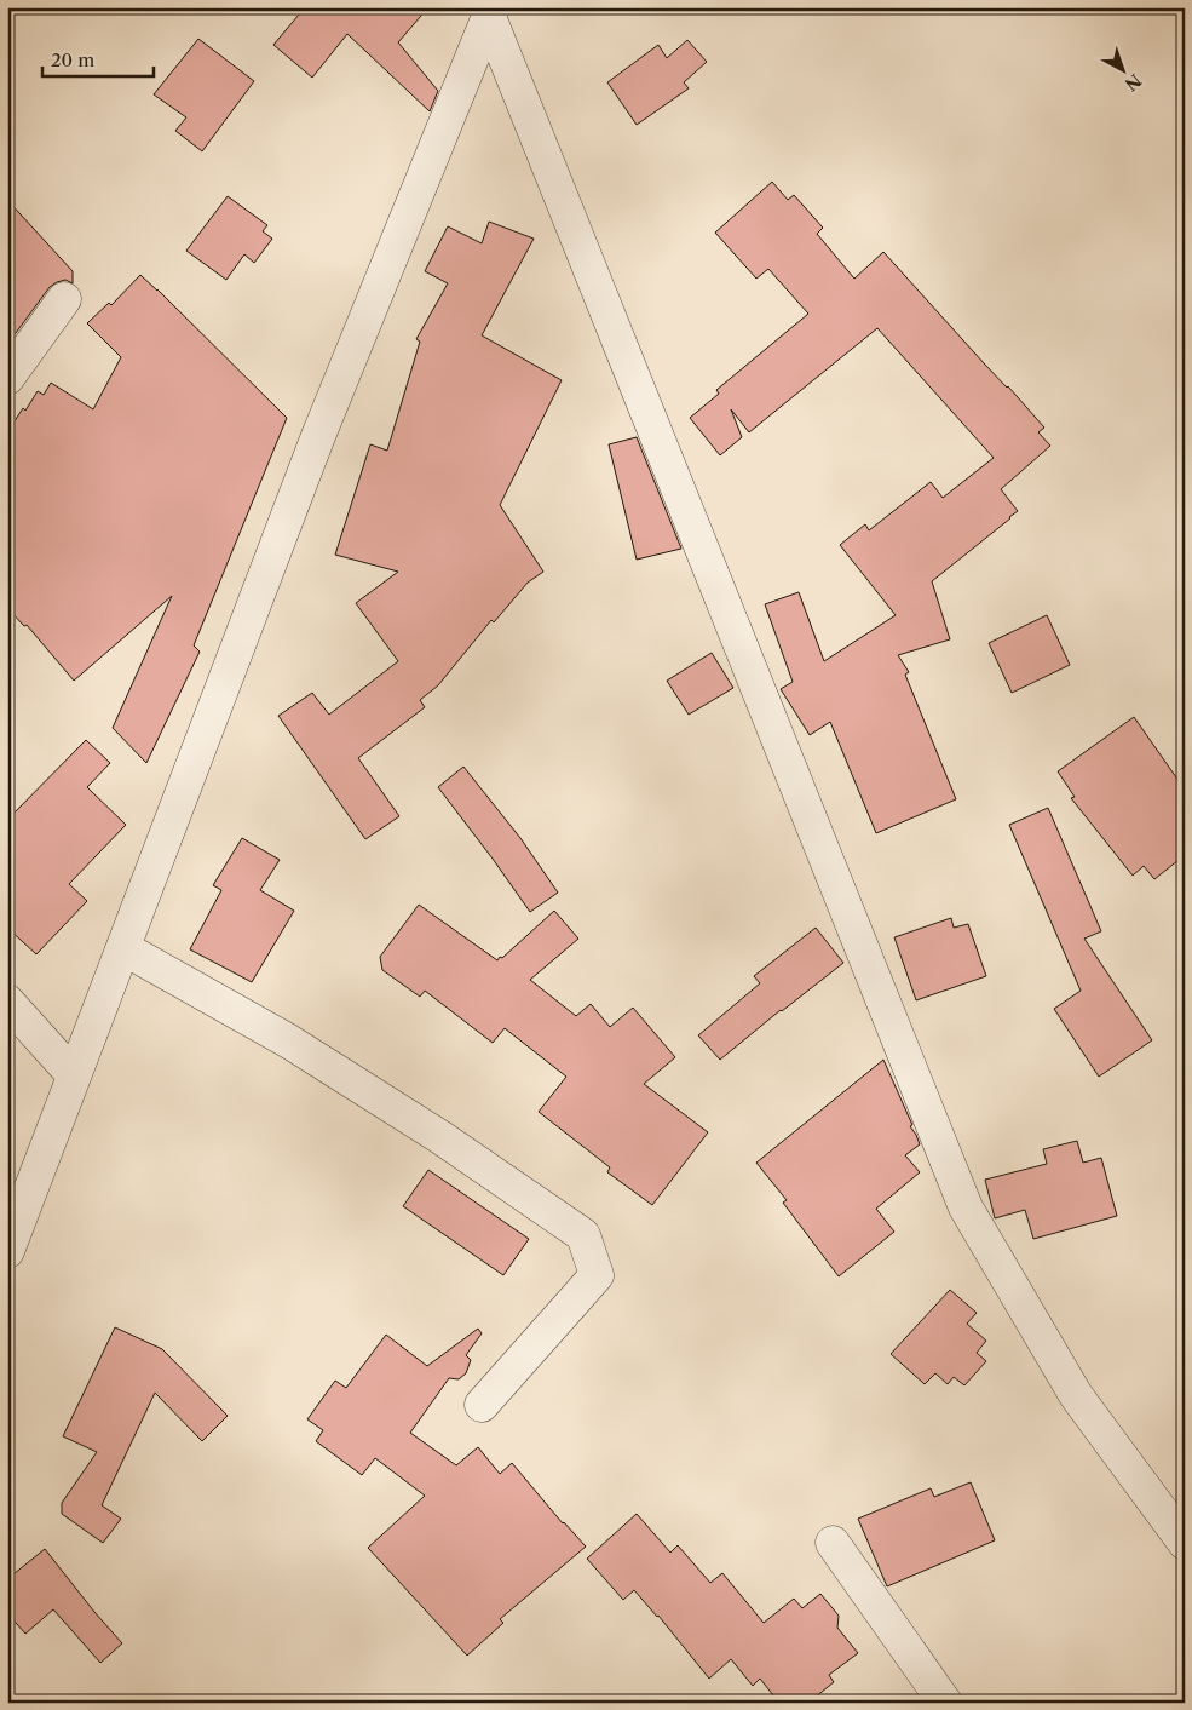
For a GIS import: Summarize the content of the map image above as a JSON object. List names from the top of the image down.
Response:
{
  "scale_bar": "20 m",
  "north": "bottom right"
}
